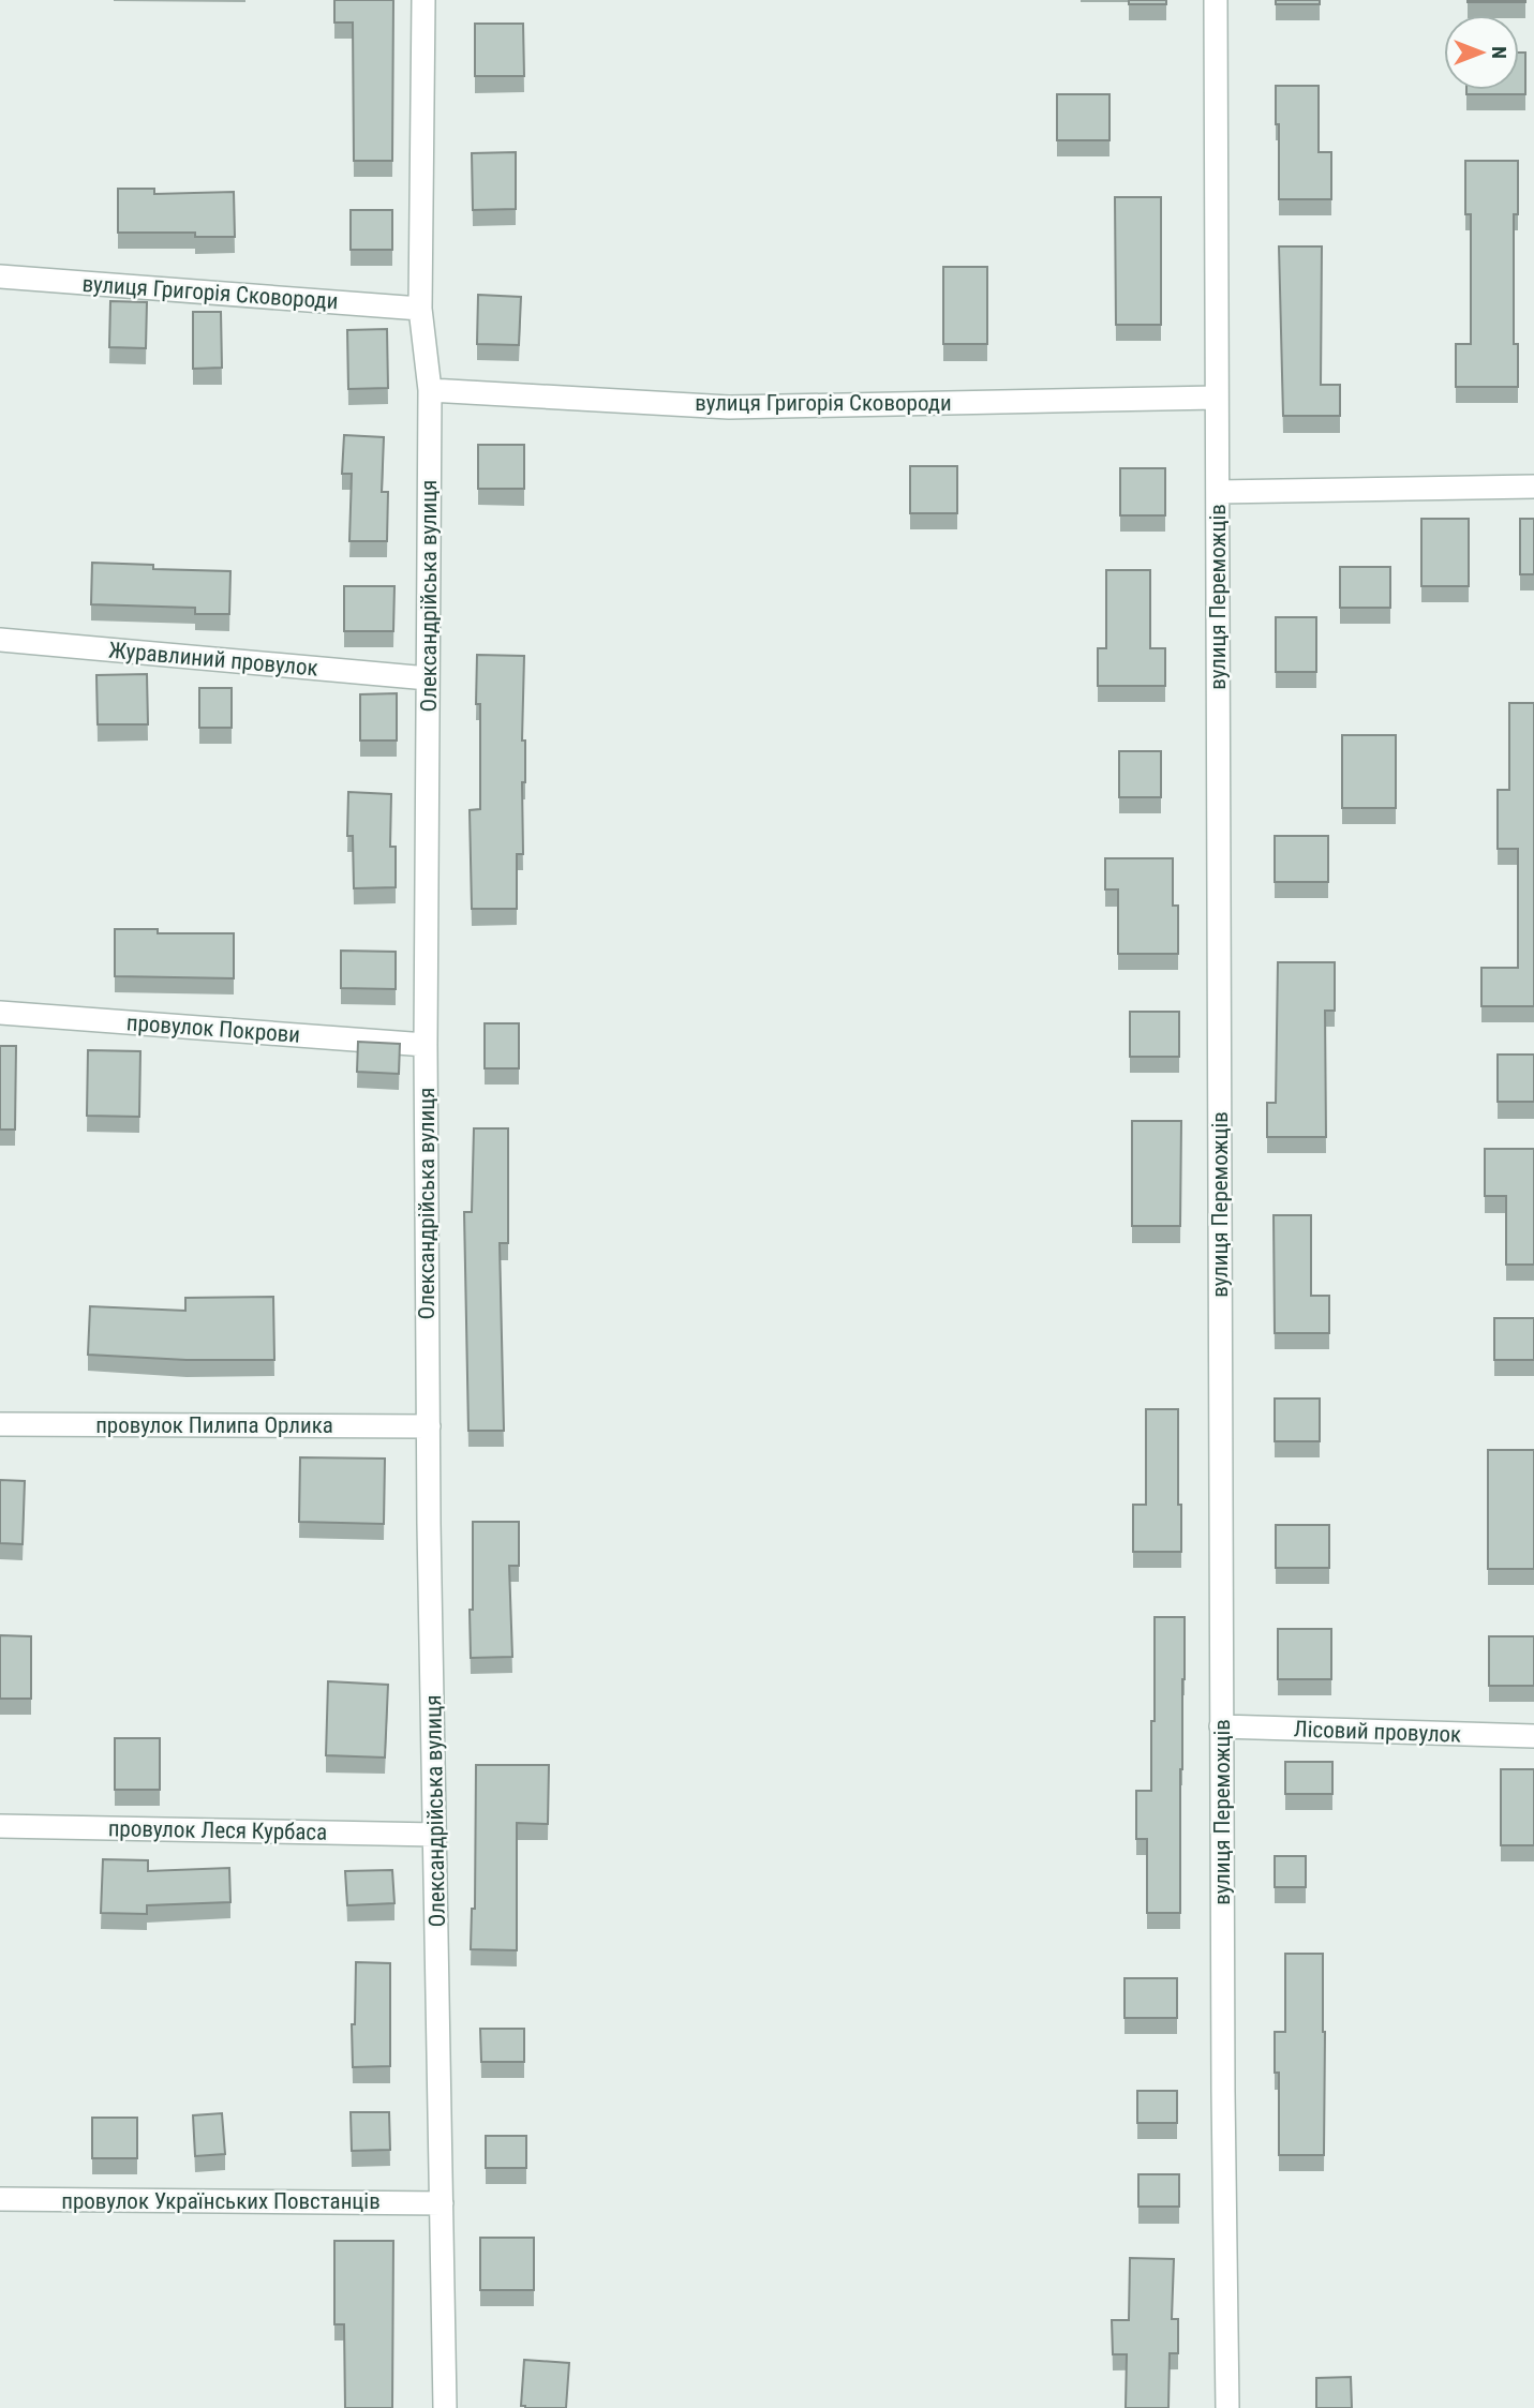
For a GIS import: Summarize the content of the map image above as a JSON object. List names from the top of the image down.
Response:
{
  "streets": {
    "street": [
      "вулиця Григорія Сковороди",
      "Олександрійська вулиця",
      "вулиця Переможців",
      "Журавлиний провулок",
      "провулок Покрови",
      "провулок Пилипа Орлика",
      "Лісовий провулок",
      "провулок Леся Курбаса",
      "провулок Українських Повстанців"
    ]
  },
  "crossings": [
    ["вулиця Григорія Сковороди", "Олександрійська вулиця"],
    ["вулиця Григорія Сковороди", "вулиця Переможців"],
    ["Олександрійська вулиця", "Журавлиний провулок"],
    ["Олександрійська вулиця", "провулок Покрови"],
    ["Олександрійська вулиця", "провулок Пилипа Орлика"],
    ["Олександрійська вулиця", "провулок Леся Курбаса"],
    ["Олександрійська вулиця", "провулок Українських Повстанців"],
    ["вулиця Переможців", "Лісовий провулок"]
  ],
  "north": "right"
}
